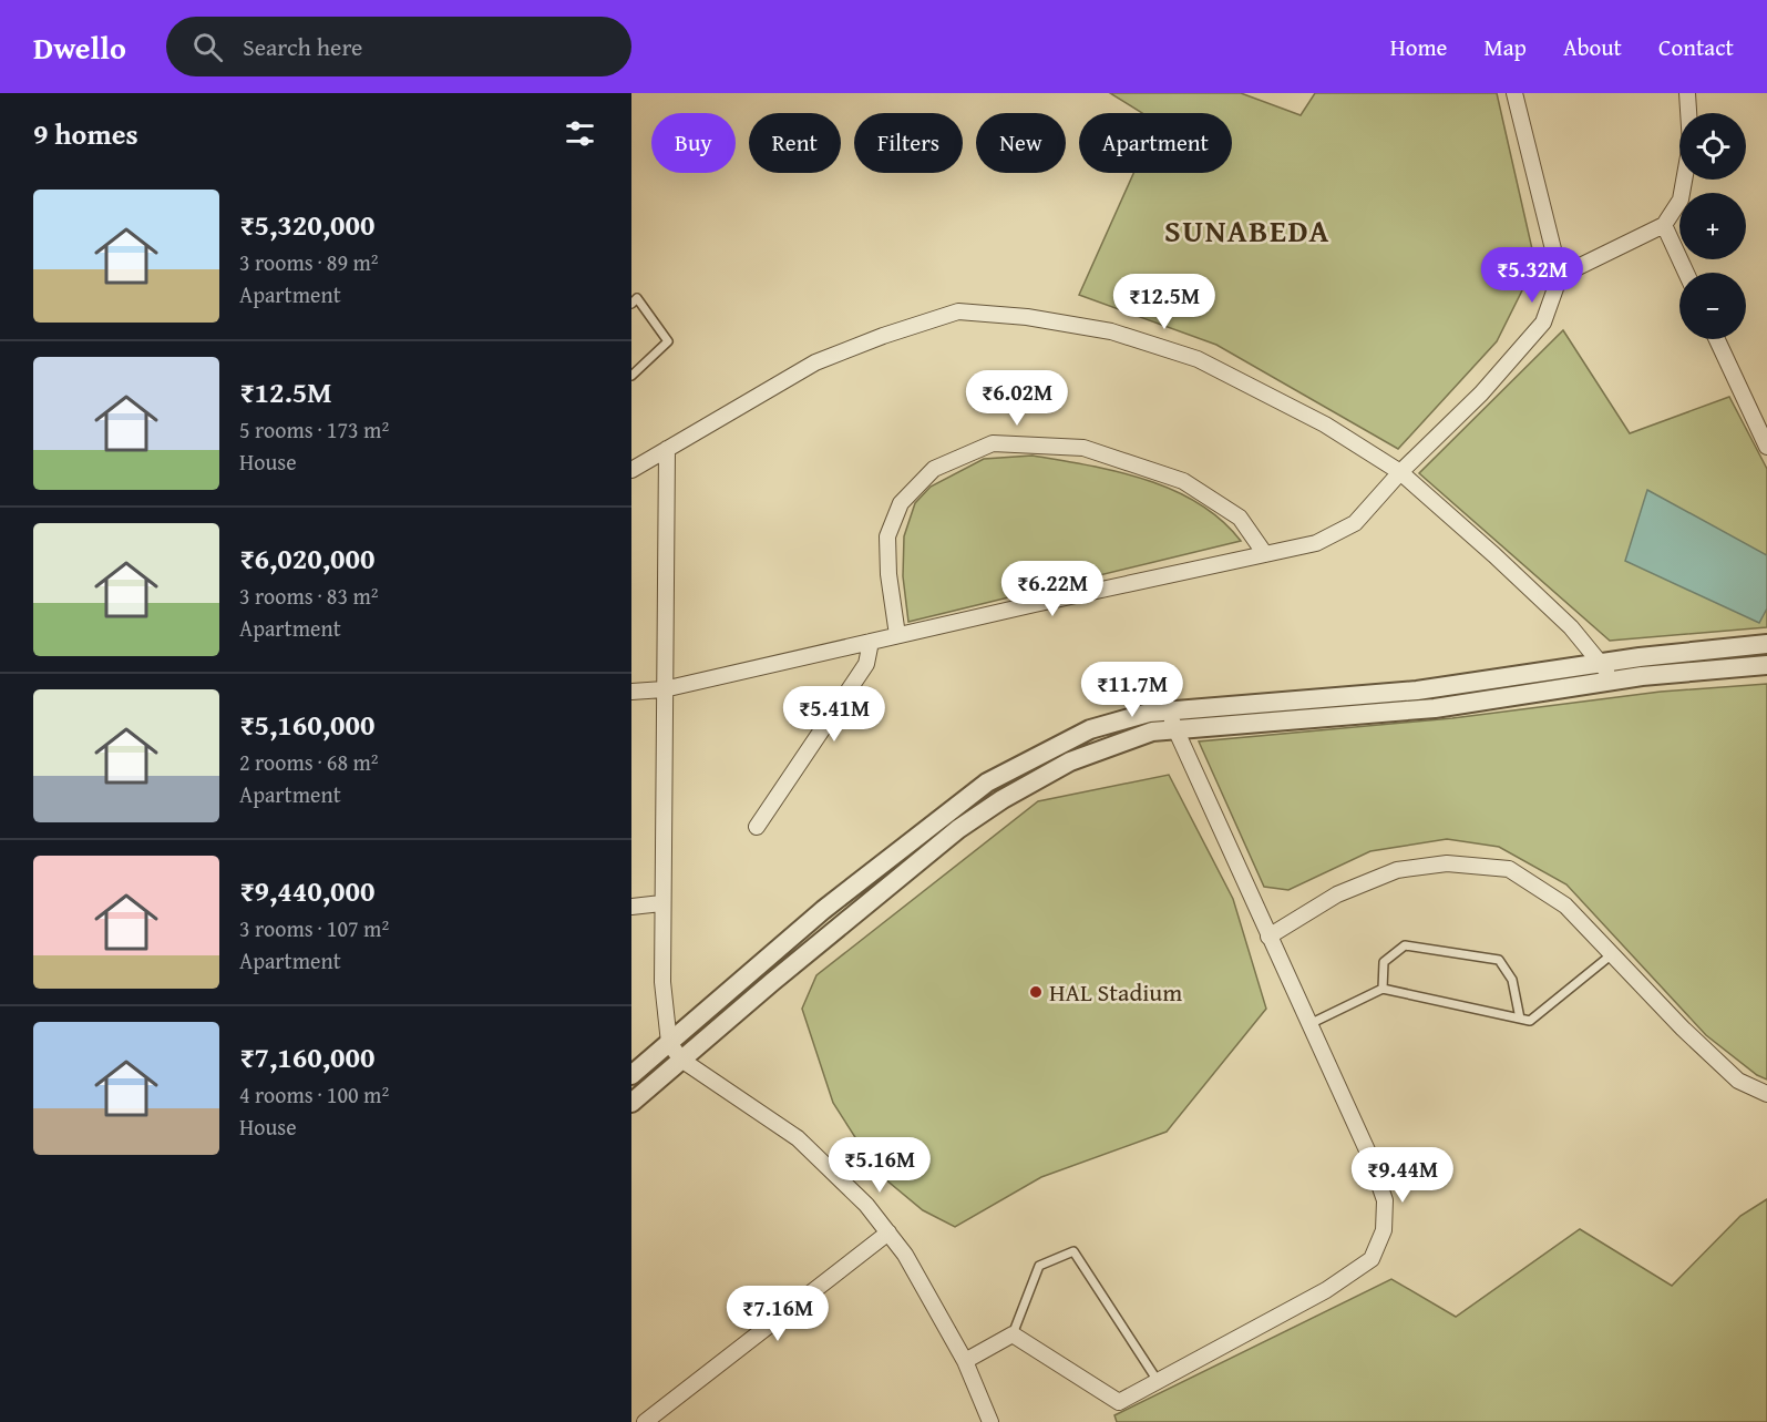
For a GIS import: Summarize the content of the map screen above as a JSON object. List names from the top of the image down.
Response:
{
  "districts": ["SUNABEDA"],
  "places": ["HAL Stadium"],
  "page": {
    "header": "Dwello",
    "search": "Search here",
    "nav": [
      "Home",
      "Map",
      "About",
      "Contact"
    ],
    "heading": "9 homes",
    "map_buttons": ["+", "−"],
    "chip": [
      "Buy",
      "Rent",
      "Filters",
      "New",
      "Apartment"
    ],
    "list": [
      {
        "name": "₹5,320,000",
        "note": "3 rooms · 89 m² · Apartment"
      },
      {
        "name": "₹12.5M",
        "note": "5 rooms · 173 m² · House"
      },
      {
        "name": "₹6,020,000",
        "note": "3 rooms · 83 m² · Apartment"
      },
      {
        "name": "₹5,160,000",
        "note": "2 rooms · 68 m² · Apartment"
      },
      {
        "name": "₹9,440,000",
        "note": "3 rooms · 107 m² · Apartment"
      },
      {
        "name": "₹7,160,000",
        "note": "4 rooms · 100 m² · House"
      }
    ],
    "price": [
      "₹5.32M",
      "₹12.5M",
      "₹6.02M",
      "₹6.22M",
      "₹11.7M",
      "₹5.41M",
      "₹5.16M",
      "₹9.44M",
      "₹7.16M"
    ]
  }
}
